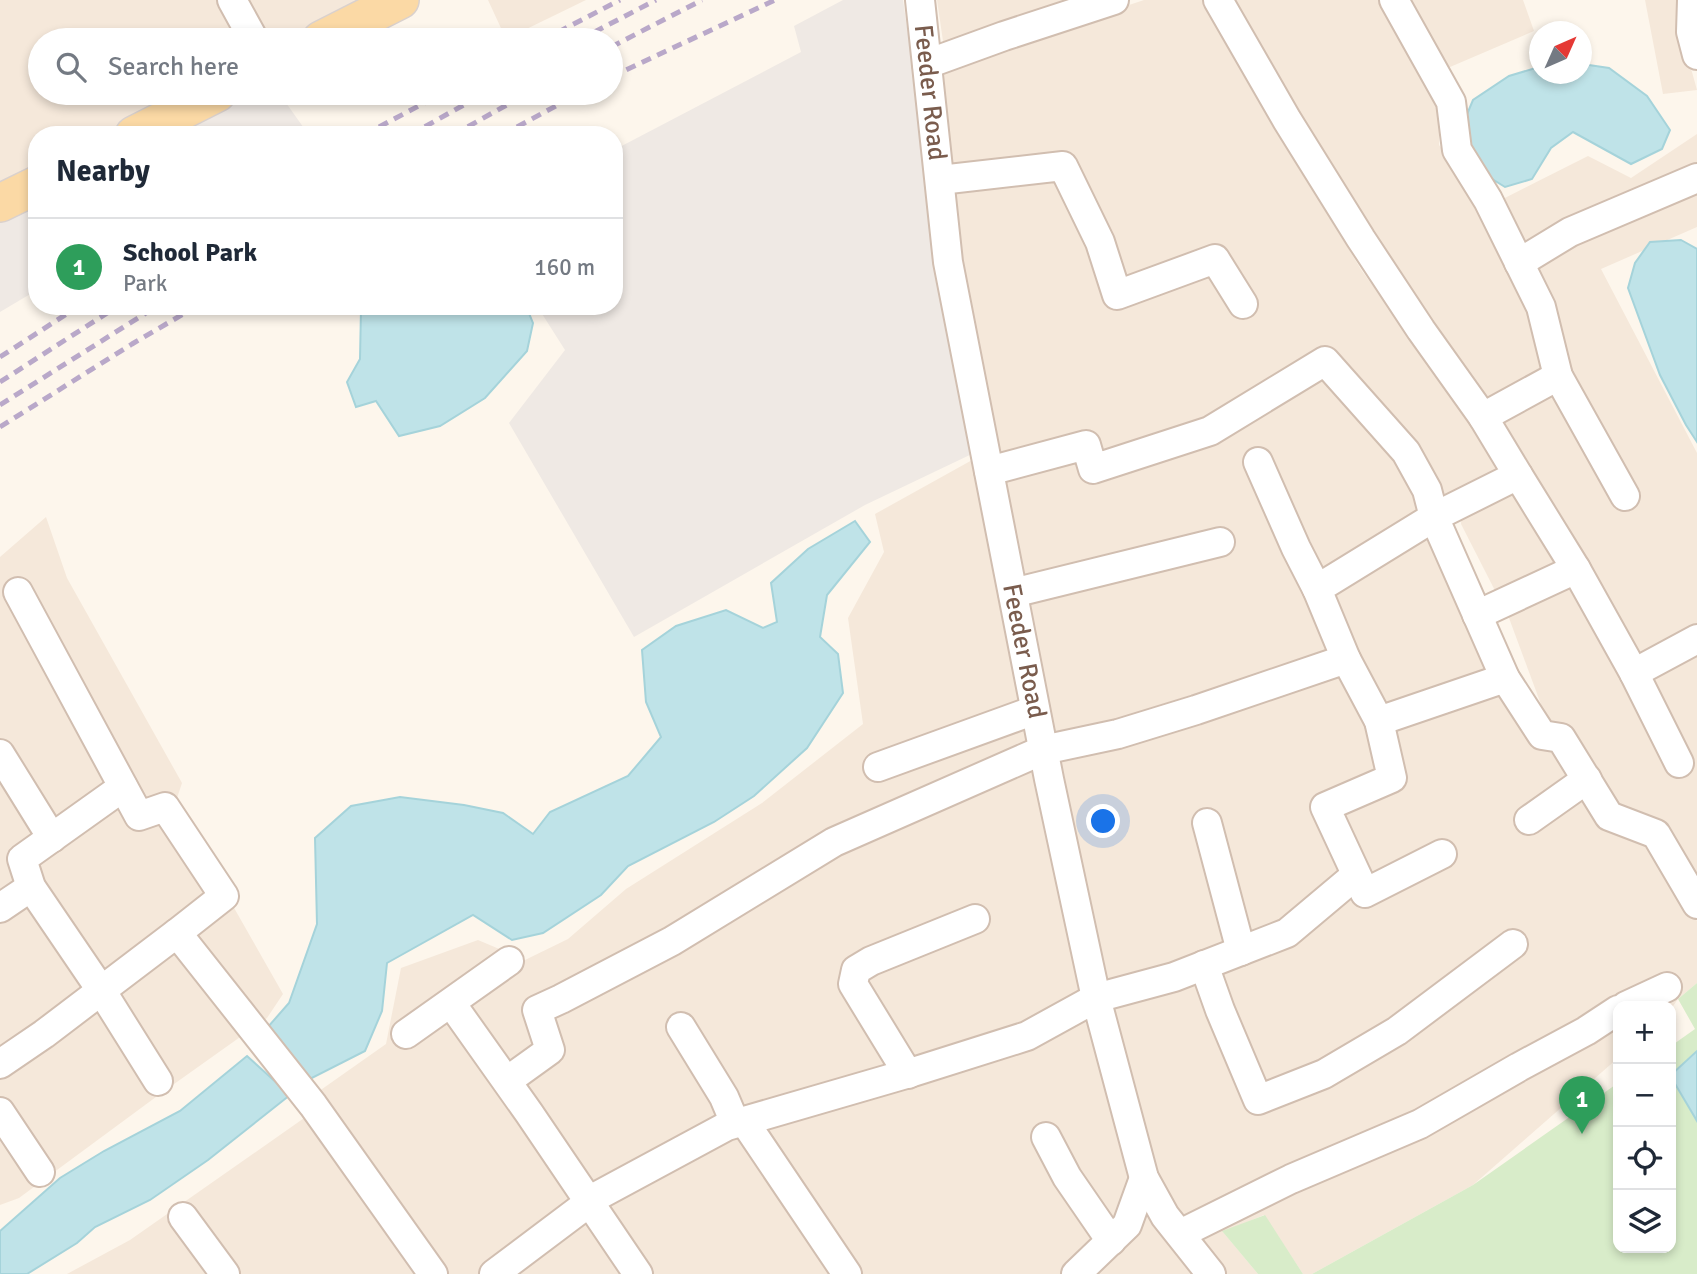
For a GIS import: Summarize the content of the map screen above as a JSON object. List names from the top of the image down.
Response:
{
  "streets": {
    "street": ["Feeder Road"]
  },
  "north": "top right",
  "page": {
    "search": "Search here",
    "heading": "Nearby",
    "list": [
      {
        "mark": "1",
        "name": "School Park",
        "note": "Park",
        "value": "160 m"
      }
    ],
    "map_buttons": ["+", "−"],
    "pins": "1"
  }
}
